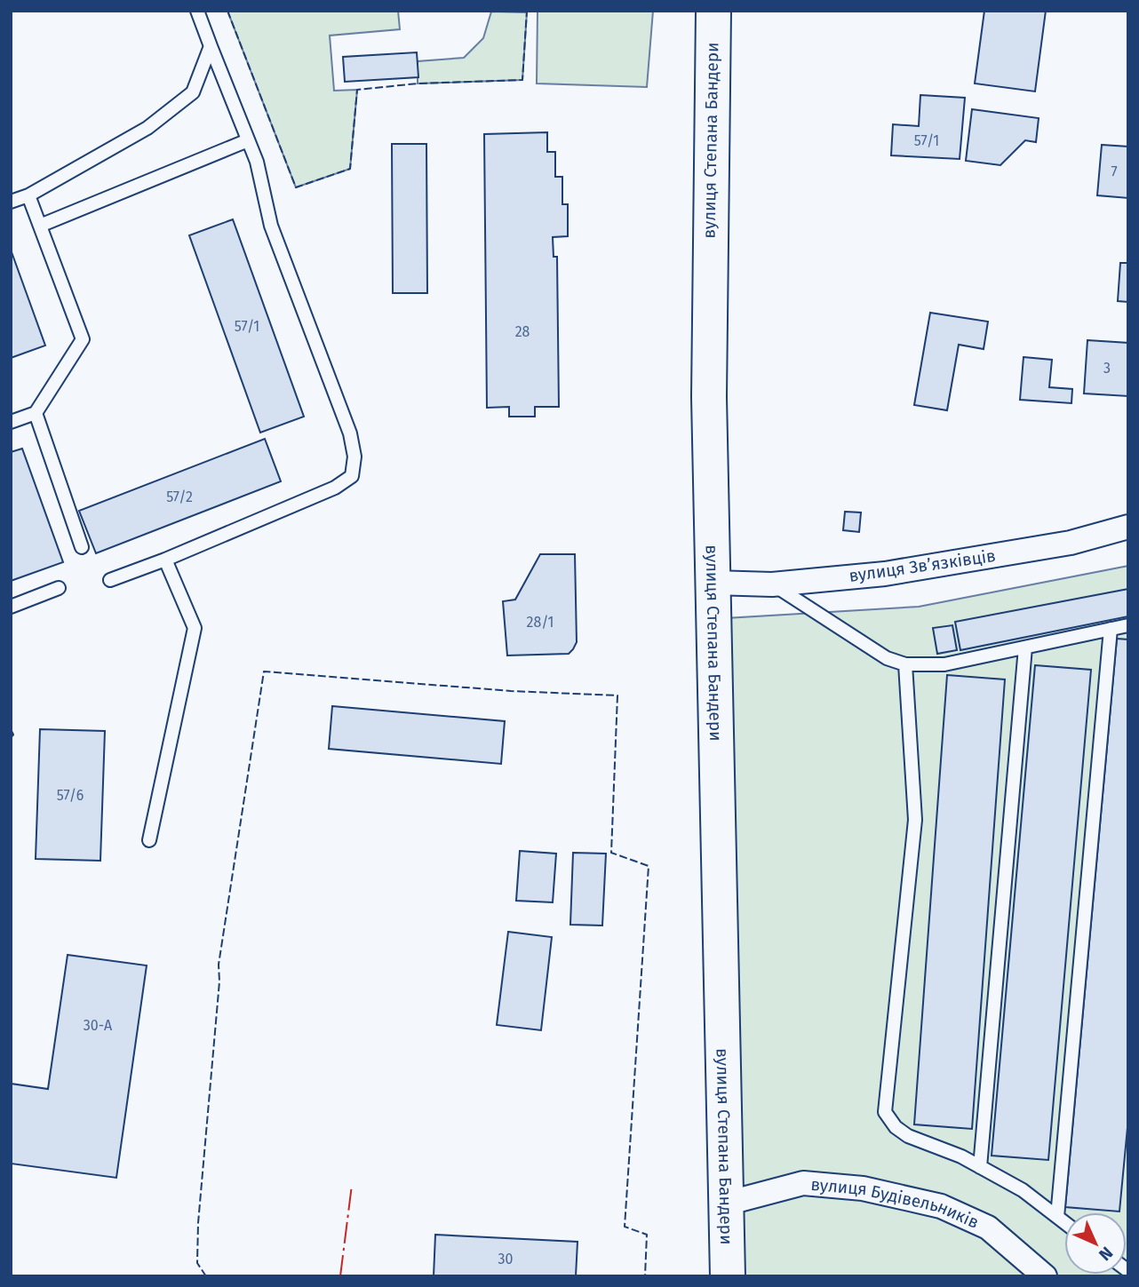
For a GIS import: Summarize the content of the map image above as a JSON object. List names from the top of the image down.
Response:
{
  "streets": {
    "main road": ["вулиця Степана Бандери"],
    "street": ["вулиця Звʼязківців", "вулиця Будівельників"]
  },
  "crossings": [
    ["вулиця Степана Бандери", "вулиця Звʼязківців"],
    ["вулиця Степана Бандери", "вулиця Будівельників"]
  ],
  "house_numbers": [
    "57/1",
    "7",
    "57/1",
    "28",
    "3",
    "57/2",
    "28/1",
    "57/6",
    "30-А",
    "30"
  ],
  "north": "bottom right"
}
